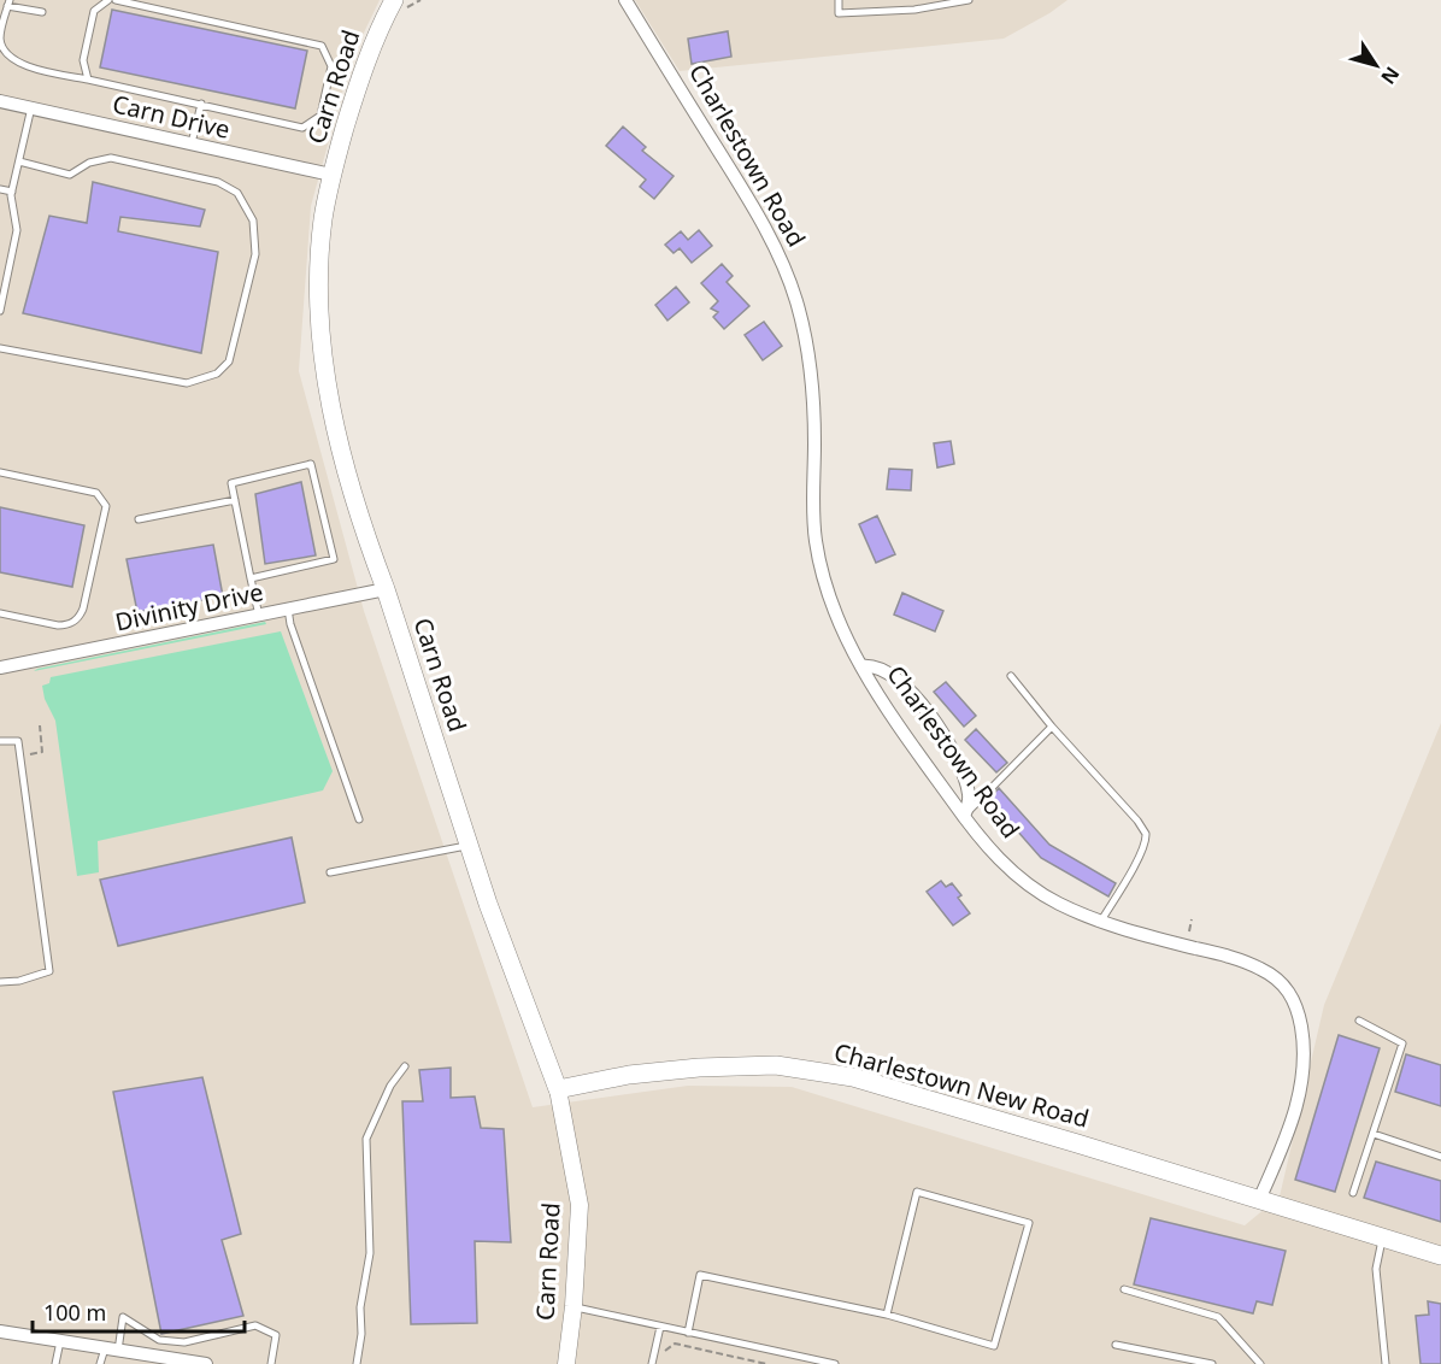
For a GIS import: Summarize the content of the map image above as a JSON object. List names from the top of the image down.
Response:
{
  "streets": {
    "main road": ["Carn Road", "Charlestown New Road"],
    "street": ["Carn Drive", "Charlestown Road", "Divinity Drive"]
  },
  "crossings": [
    ["Carn Road", "Carn Drive"],
    ["Carn Road", "Divinity Drive"],
    ["Carn Road", "Charlestown New Road"],
    ["Charlestown Road", "Charlestown New Road"]
  ],
  "scale_bar": "100 m",
  "north": "bottom right"
}
